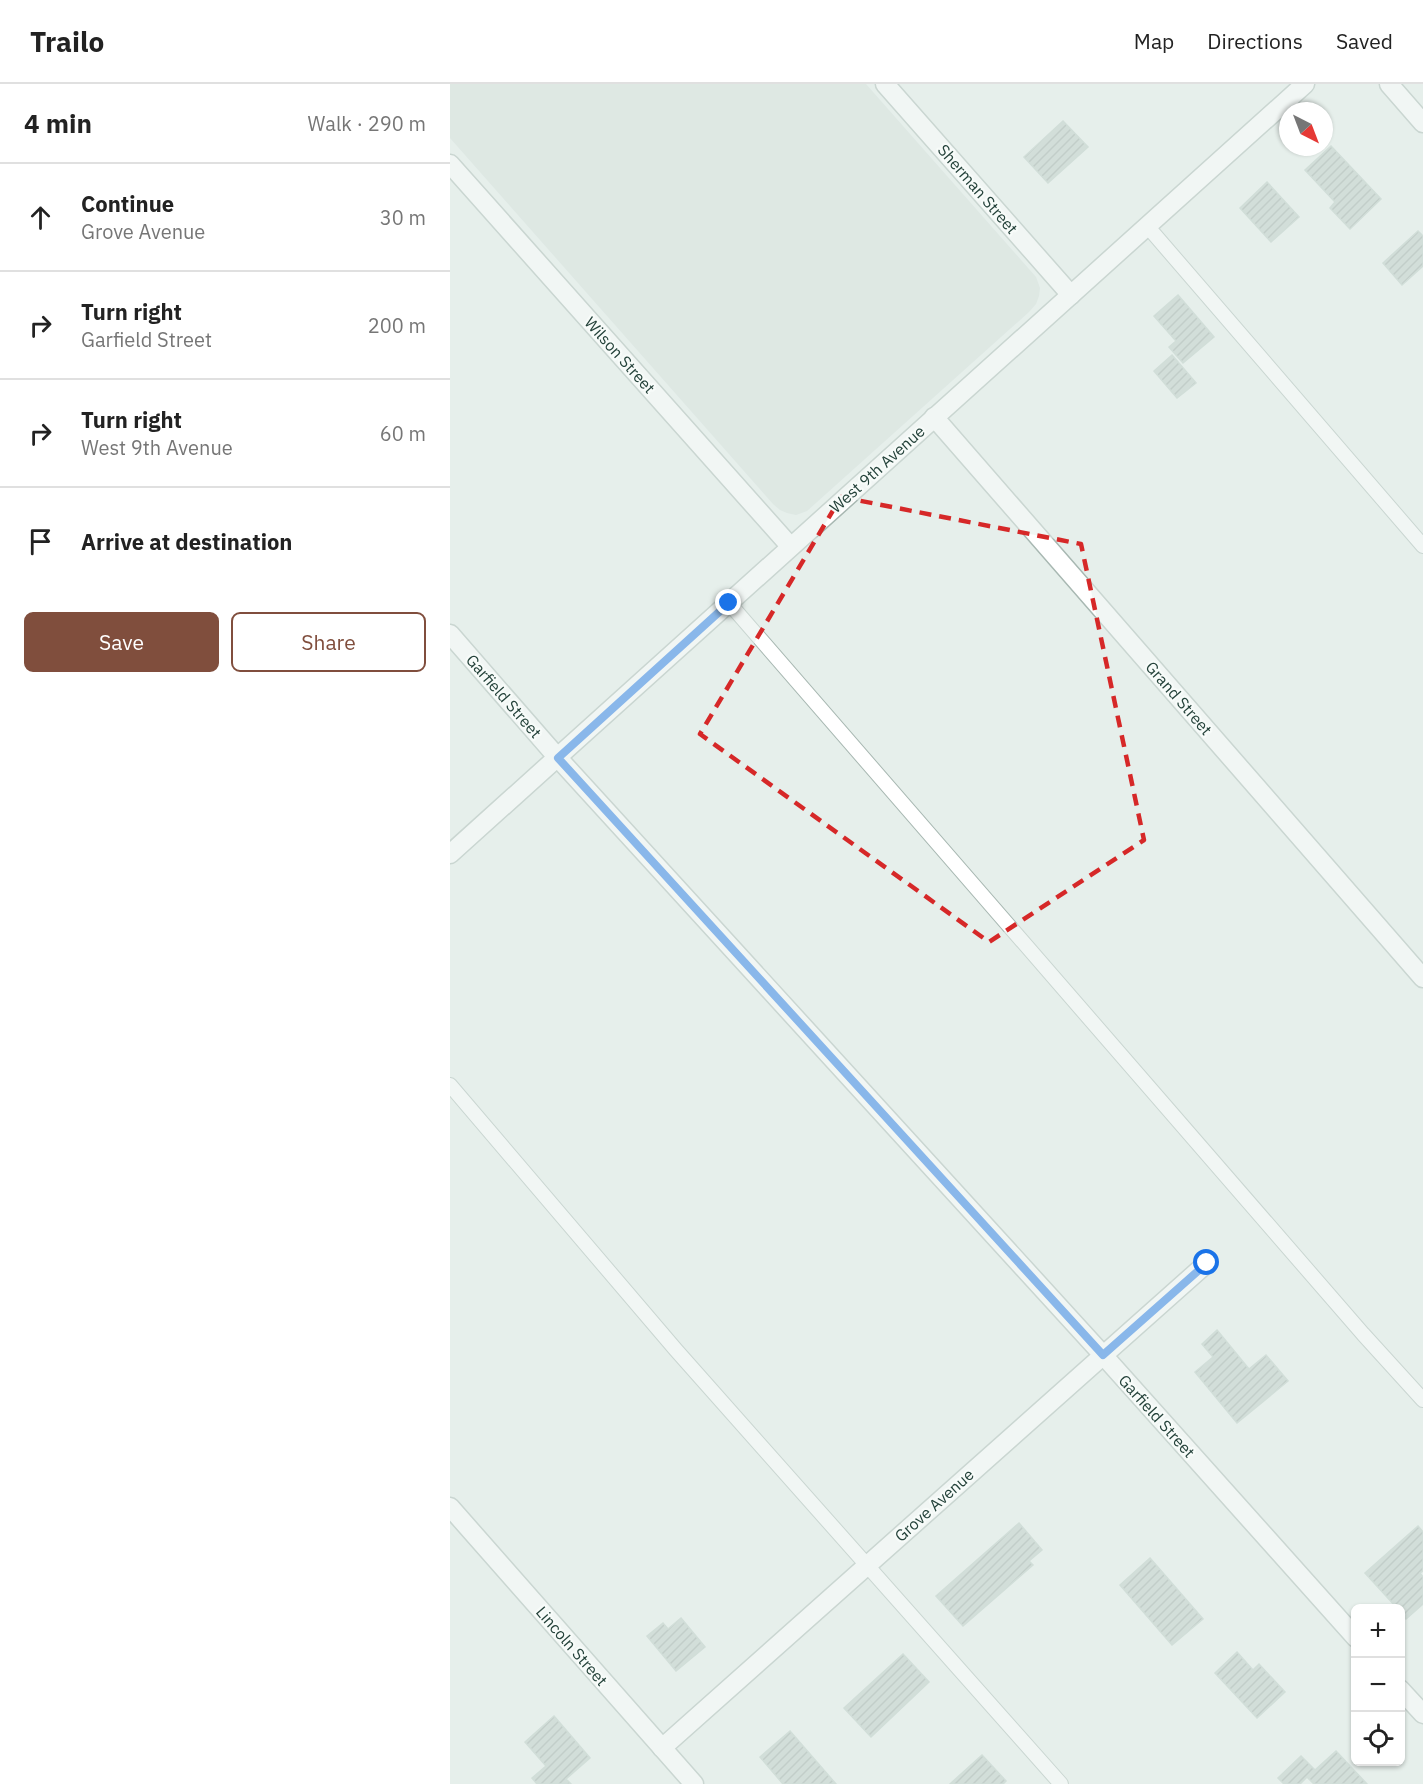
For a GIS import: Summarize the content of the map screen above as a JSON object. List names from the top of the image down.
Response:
{
  "streets": {
    "street": [
      "Sherman Street",
      "Wilson Street",
      "West 9th Avenue",
      "Garfield Street",
      "Grand Street",
      "Grove Avenue",
      "Lincoln Street"
    ]
  },
  "crossings": [
    ["Sherman Street", "West 9th Avenue"],
    ["Wilson Street", "West 9th Avenue"],
    ["West 9th Avenue", "Garfield Street"],
    ["West 9th Avenue", "Grand Street"],
    ["Garfield Street", "Grove Avenue"],
    ["Grove Avenue", "Lincoln Street"]
  ],
  "north": "bottom right",
  "page": {
    "header": "Trailo",
    "nav": ["Map", "Directions", "Saved"],
    "heading": ["4 min", "Walk · 290 m"],
    "list": [
      ["Continue", "Grove Avenue", "30 m"],
      ["Turn right", "Garfield Street", "200 m"],
      ["Turn right", "West 9th Avenue", "60 m"],
      "Arrive at destination"
    ],
    "buttons": ["Save", "Share"],
    "map_buttons": ["+", "−"]
  }
}
